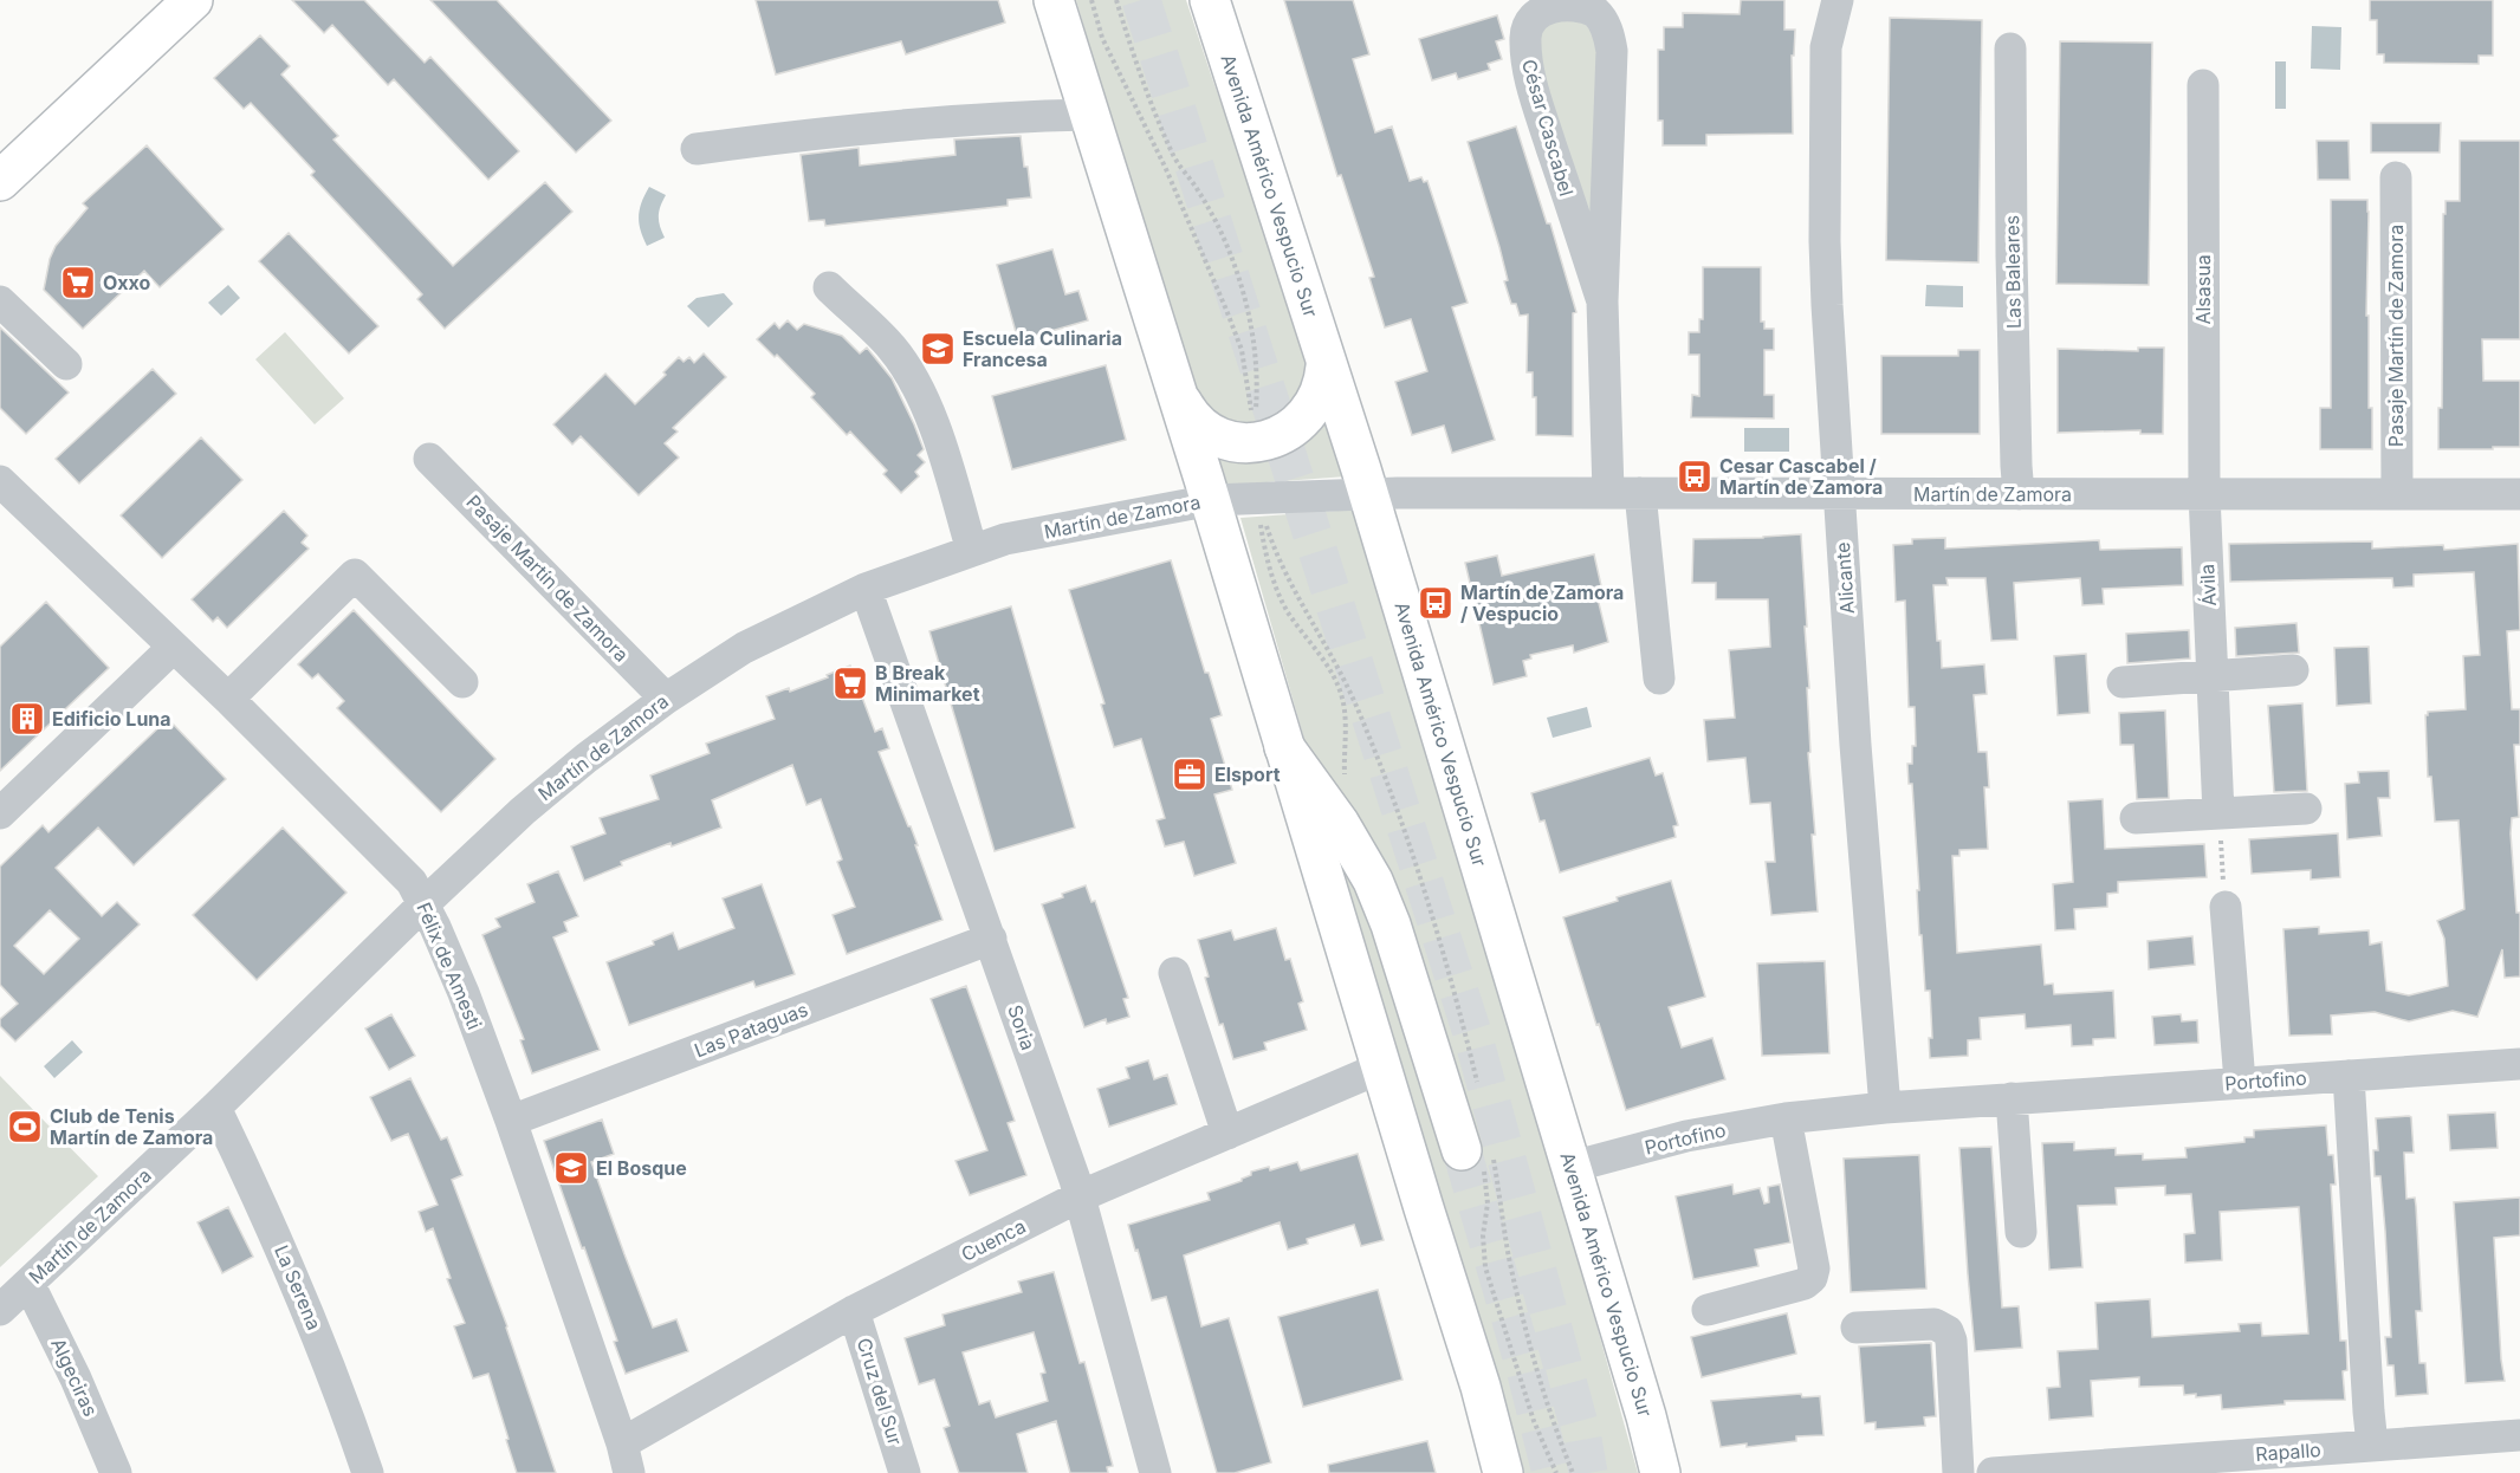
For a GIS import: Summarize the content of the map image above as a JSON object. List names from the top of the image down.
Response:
{
  "streets": {
    "main road": ["Avenida Américo Vespucio Sur"],
    "street": [
      "César Cascabel",
      "Las Baleares",
      "Alsasua",
      "Pasaje Martín de Zamora",
      "Martín de Zamora",
      "Alicante",
      "Ávila",
      "Félix de Amesti",
      "Soria",
      "Las Pataguas",
      "Portofino",
      "Cuenca",
      "La Serena",
      "Algeciras",
      "Cruz del Sur",
      "Rapallo"
    ]
  },
  "crossings": [
    ["César Cascabel", "Martín de Zamora"],
    ["Avenida Américo Vespucio Sur", "Martín de Zamora"],
    ["Avenida Américo Vespucio Sur", "Portofino"],
    ["Las Baleares", "Martín de Zamora"],
    ["Alsasua", "Martín de Zamora"],
    ["Alsasua", "Ávila"],
    ["Pasaje Martín de Zamora", "Martín de Zamora"],
    ["Martín de Zamora", "Alicante"],
    ["Martín de Zamora", "Ávila"],
    ["Martín de Zamora", "Félix de Amesti"],
    ["Martín de Zamora", "Soria"],
    ["Martín de Zamora", "La Serena"],
    ["Martín de Zamora", "Algeciras"],
    ["Alicante", "Portofino"],
    ["Félix de Amesti", "Las Pataguas"],
    ["Félix de Amesti", "Cuenca"],
    ["Soria", "Las Pataguas"],
    ["Soria", "Cuenca"],
    ["Cuenca", "Cruz del Sur"]
  ],
  "places": {
    "supermarket": ["Oxxo", "B Break Minimarket"],
    "school or university": ["Escuela Culinaria Francesa", "El Bosque"],
    "bus stop": ["Cesar Cascabel / Martín de Zamora", "Martín de Zamora / Vespucio"],
    "building": ["Edificio Luna"],
    "office": ["Elsport"],
    "sports": ["Club de Tenis Martín de Zamora"]
  }
}
